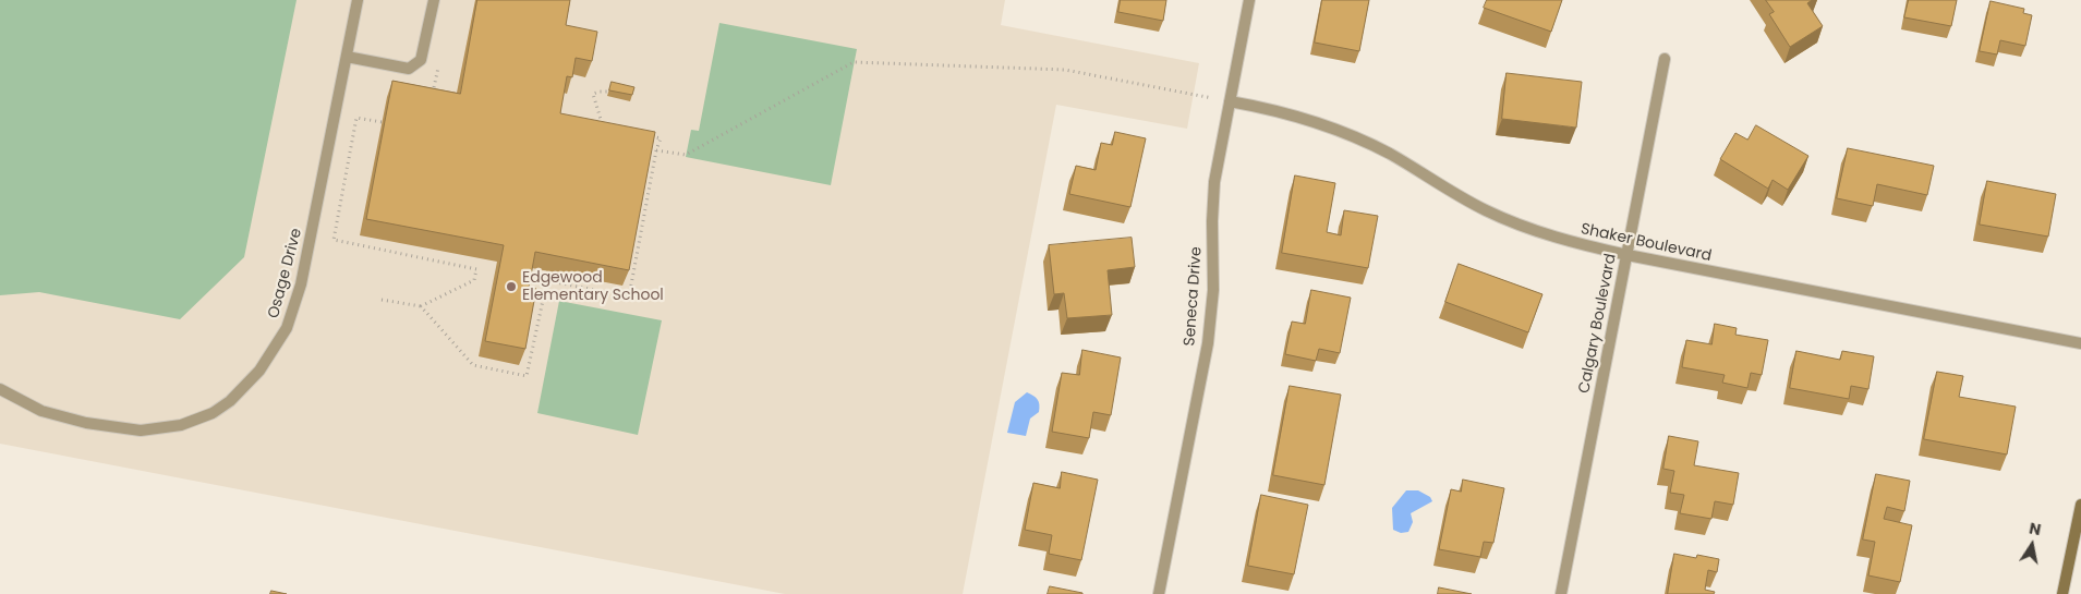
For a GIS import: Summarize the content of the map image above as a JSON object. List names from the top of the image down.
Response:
{
  "streets": {
    "street": [
      "Shaker Boulevard",
      "Osage Drive",
      "Seneca Drive",
      "Calgary Boulevard"
    ]
  },
  "crossings": [
    ["Shaker Boulevard", "Seneca Drive"],
    ["Shaker Boulevard", "Calgary Boulevard"]
  ],
  "places": ["Edgewood Elementary School"],
  "north": "top"
}
